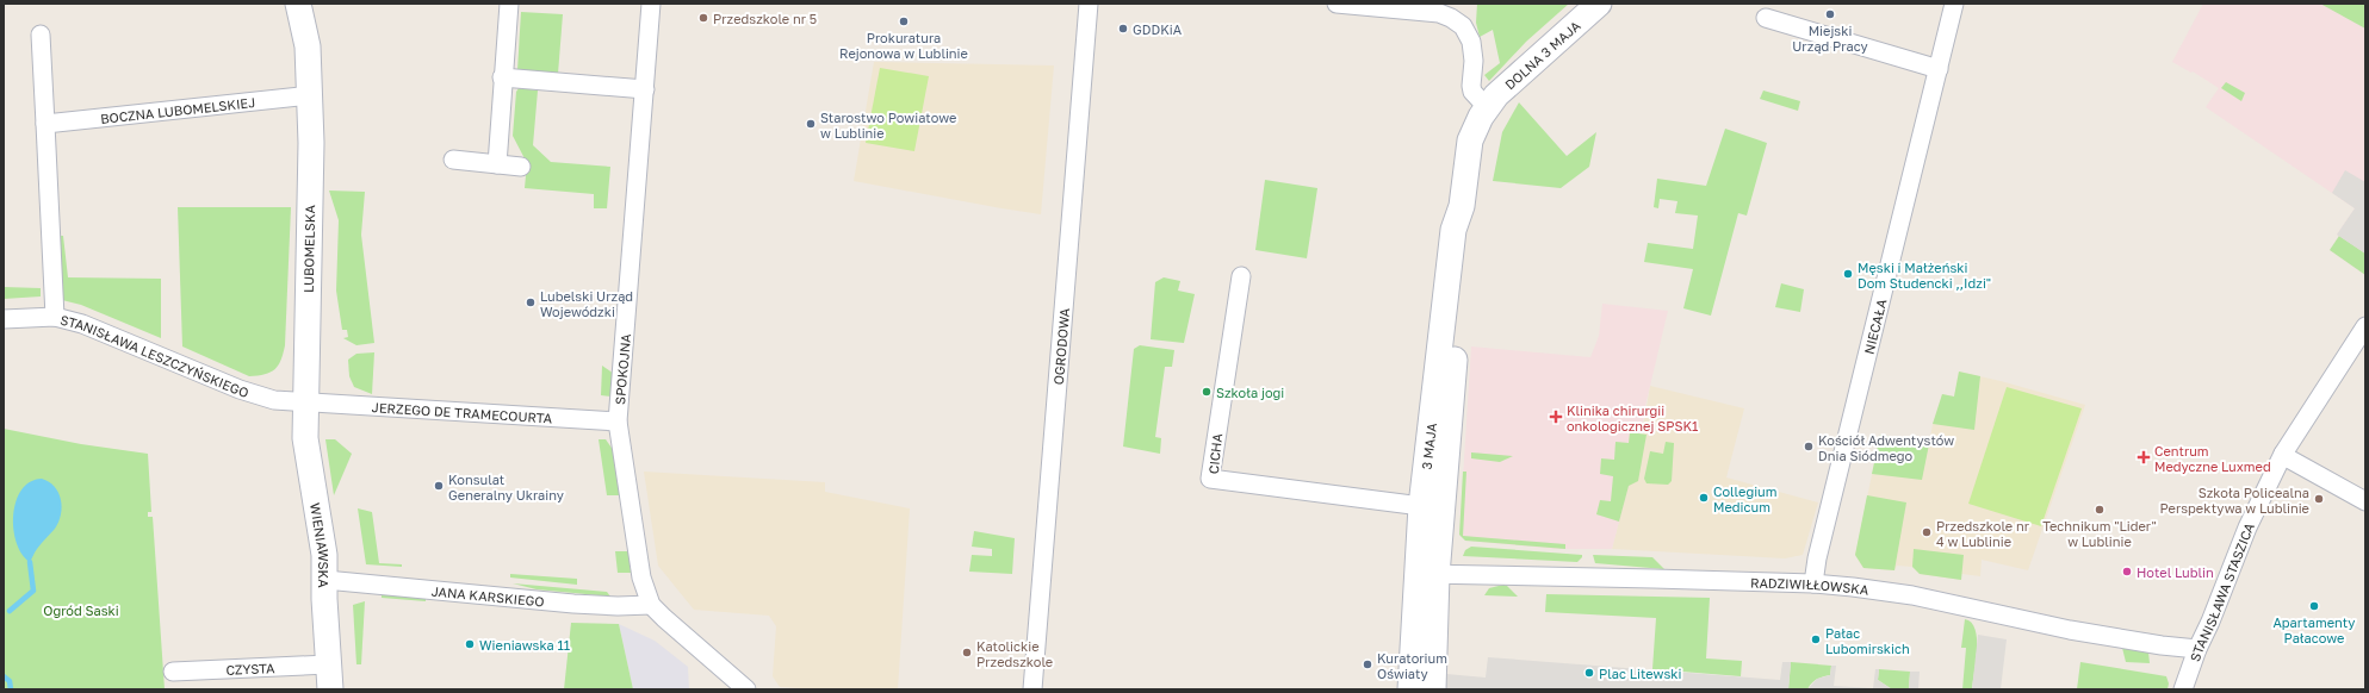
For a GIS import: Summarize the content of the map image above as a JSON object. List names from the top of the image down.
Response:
{
  "streets": {
    "street": [
      "DOLNA 3 MAJA",
      "BOCZNA LUBOMELSKIEJ",
      "LUBOMELSKA",
      "NIECAŁA",
      "OGRODOWA",
      "STANISŁAWA LESZCZYŃSKIEGO",
      "SPOKOJNA",
      "JERZEGO DE TRAMECOURTA",
      "3 MAJA",
      "CICHA",
      "WIENIAWSKA",
      "RADZIWIŁŁOWSKA",
      "STANISŁAWA STASZICA",
      "JANA KARSKIEGO",
      "CZYSTA"
    ]
  },
  "crossings": [
    ["DOLNA 3 MAJA", "3 MAJA"],
    ["BOCZNA LUBOMELSKIEJ", "LUBOMELSKA"],
    ["LUBOMELSKA", "STANISŁAWA LESZCZYŃSKIEGO"],
    ["LUBOMELSKA", "JERZEGO DE TRAMECOURTA"],
    ["LUBOMELSKA", "WIENIAWSKA"],
    ["NIECAŁA", "RADZIWIŁŁOWSKA"],
    ["STANISŁAWA LESZCZYŃSKIEGO", "JERZEGO DE TRAMECOURTA"],
    ["STANISŁAWA LESZCZYŃSKIEGO", "WIENIAWSKA"],
    ["SPOKOJNA", "JERZEGO DE TRAMECOURTA"],
    ["SPOKOJNA", "JANA KARSKIEGO"],
    ["JERZEGO DE TRAMECOURTA", "WIENIAWSKA"],
    ["3 MAJA", "CICHA"],
    ["3 MAJA", "RADZIWIŁŁOWSKA"],
    ["WIENIAWSKA", "JANA KARSKIEGO"],
    ["WIENIAWSKA", "CZYSTA"],
    ["RADZIWIŁŁOWSKA", "STANISŁAWA STASZICA"]
  ],
  "parks": ["Ogród Saski"],
  "places": {
    "other": [
      "Miejski Urząd Pracy",
      "Przedszkole nr 5",
      "Prokuratura Rejonowa w Lublinie",
      "GDDKiA",
      "Starostwo Powiatowe w Lublinie",
      "Męski i Małżeński Dom Studencki ,,Idzi\"",
      "Lubelski Urząd Wojewódzki",
      "Szkoła jogi",
      "Kościół Adwentystów Dnia Siódmego",
      "Konsulat Generalny Ukrainy",
      "Collegium Medicum",
      "Szkoła Policealna Perspektywa w Lublinie",
      "Technikum \"Lider\" w Lublinie",
      "Przedszkole nr 4 w Lublinie",
      "Hotel Lublin",
      "Apartamenty Pałacowe",
      "Pałac Lubomirskich",
      "Wieniawska 11",
      "Katolickie Przedszkole",
      "Kuratorium Oświaty",
      "Plac Litewski"
    ],
    "health": ["Klinika chirurgii onkologicznej SPSK1", "Centrum Medyczne Luxmed"]
  }
}
